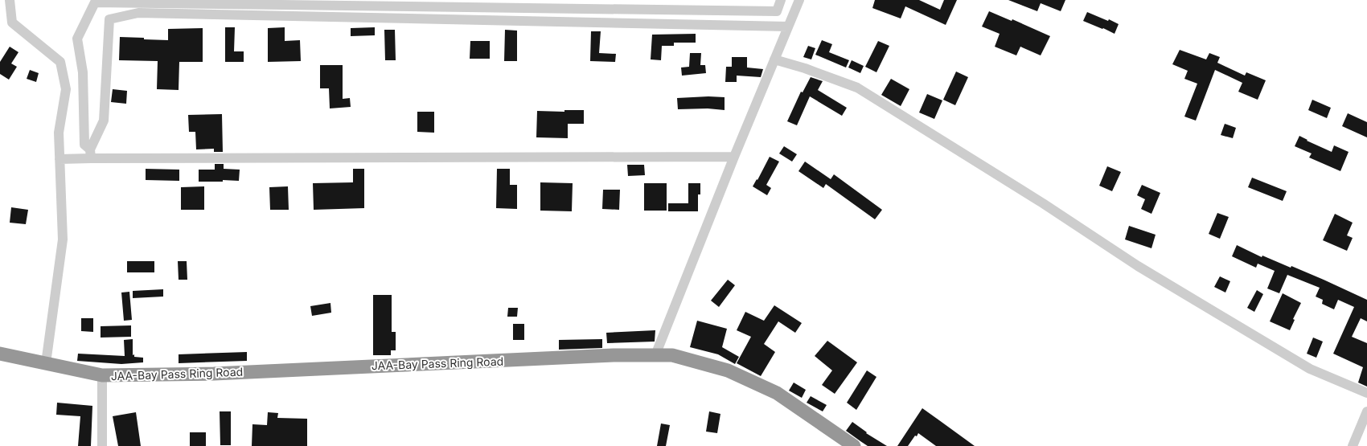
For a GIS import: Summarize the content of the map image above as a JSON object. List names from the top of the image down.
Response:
{
  "streets": {
    "highway": ["JAA-Bay Pass Ring Road"]
  }
}
